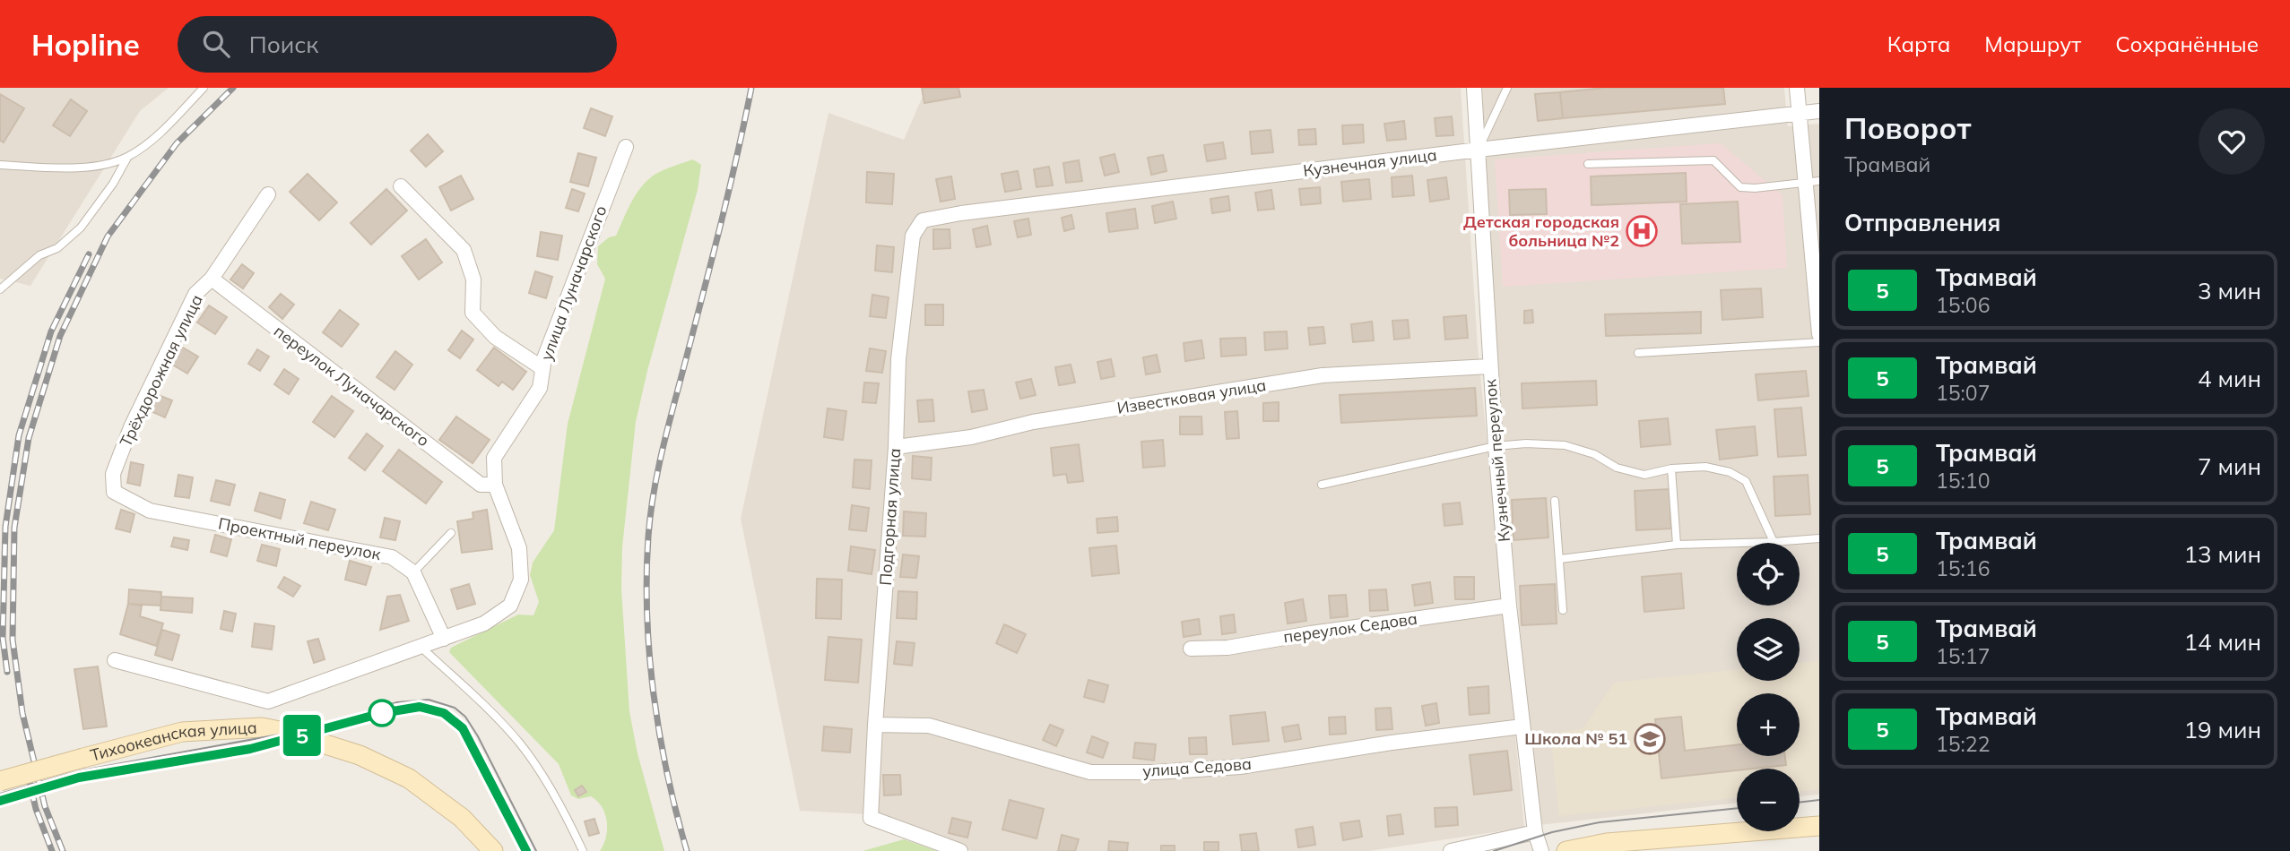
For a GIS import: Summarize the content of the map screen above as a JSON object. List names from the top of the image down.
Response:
{
  "streets": {
    "main road": ["Тихоокеанская улица"],
    "street": [
      "Кузнечная улица",
      "улица Луначарского",
      "Трёхдорожная улица",
      "переулок Луначарского",
      "Известковая улица",
      "Кузнечный переулок",
      "Подгорная улица",
      "Проектный переулок",
      "переулок Седова",
      "улица Седова"
    ]
  },
  "crossings": [
    ["Кузнечная улица", "Кузнечный переулок"],
    ["Кузнечная улица", "Подгорная улица"],
    ["улица Луначарского", "переулок Луначарского"],
    ["Трёхдорожная улица", "переулок Луначарского"],
    ["Трёхдорожная улица", "Проектный переулок"],
    ["Известковая улица", "Кузнечный переулок"],
    ["Известковая улица", "Подгорная улица"],
    ["Кузнечный переулок", "переулок Седова"],
    ["Кузнечный переулок", "улица Седова"],
    ["Подгорная улица", "улица Седова"]
  ],
  "places": {
    "hospital": ["Детская городская больница №2"],
    "school or university": ["Школа № 51"]
  },
  "lines": ["tram line 5"],
  "page": {
    "header": "Hopline",
    "search": "Поиск",
    "nav": ["Карта", "Маршрут", "Сохранённые"],
    "on_map": "5",
    "heading": [
      ["Поворот", "Трамвай"],
      "Отправления"
    ],
    "list": [
      {
        "mark": "5",
        "name": "Трамвай",
        "note": "15:06",
        "value": "3 мин"
      },
      {
        "mark": "5",
        "name": "Трамвай",
        "note": "15:07",
        "value": "4 мин"
      },
      {
        "mark": "5",
        "name": "Трамвай",
        "note": "15:10",
        "value": "7 мин"
      },
      {
        "mark": "5",
        "name": "Трамвай",
        "note": "15:16",
        "value": "13 мин"
      },
      {
        "mark": "5",
        "name": "Трамвай",
        "note": "15:17",
        "value": "14 мин"
      },
      {
        "mark": "5",
        "name": "Трамвай",
        "note": "15:22",
        "value": "19 мин"
      }
    ],
    "map_buttons": ["+", "−"]
  }
}
